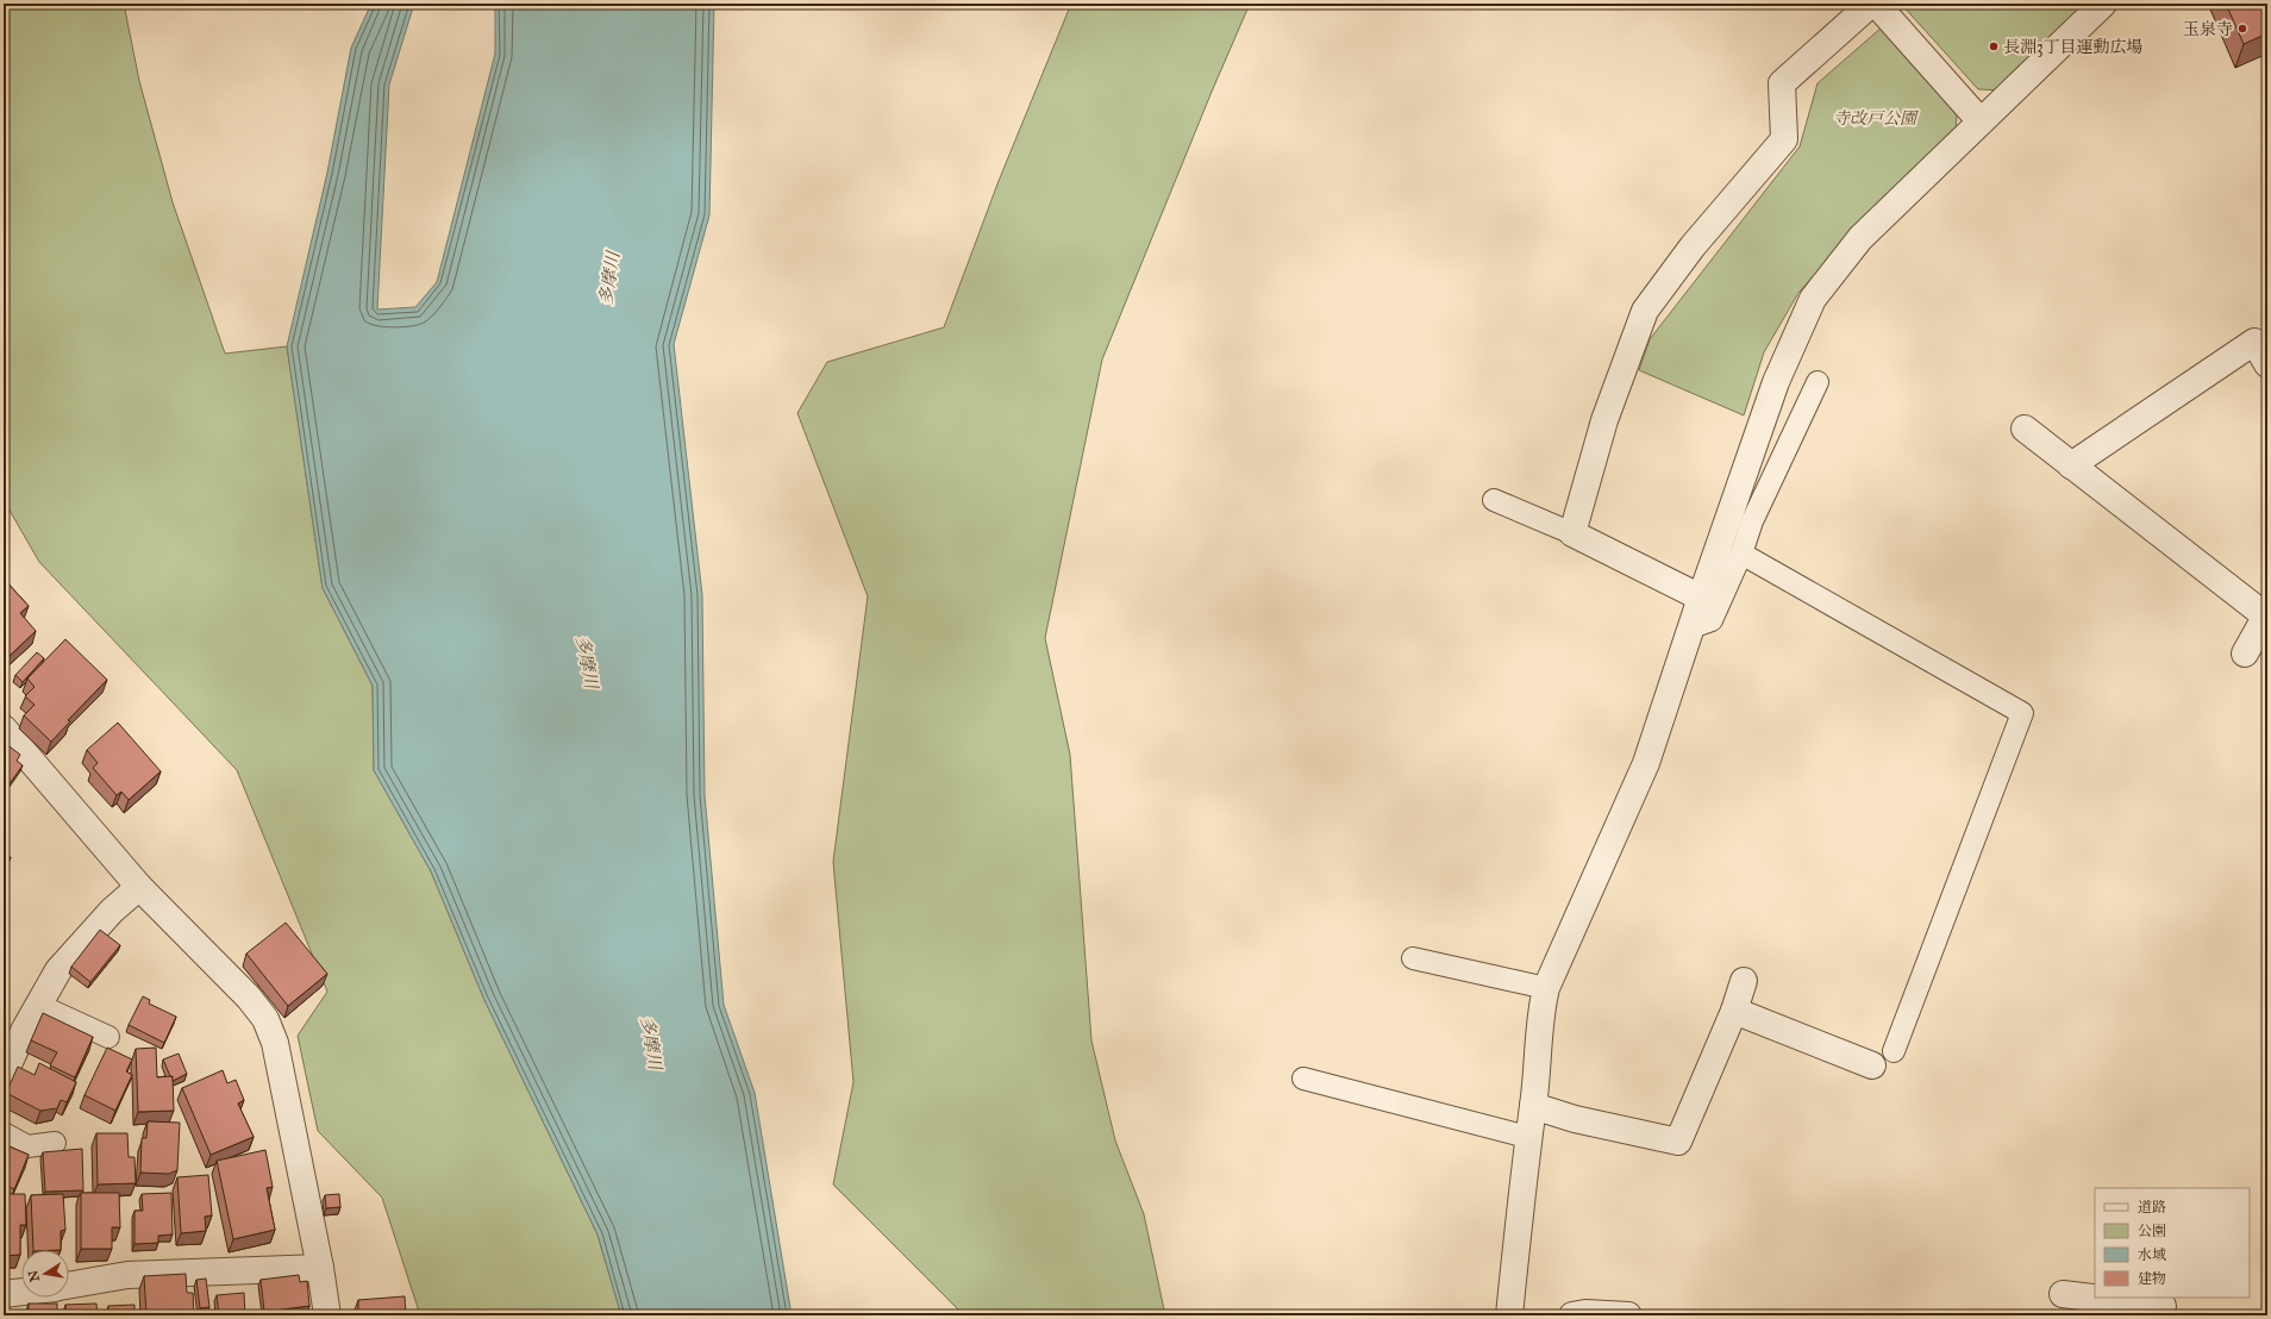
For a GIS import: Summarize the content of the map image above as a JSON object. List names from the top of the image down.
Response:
{
  "water": ["多摩川"],
  "parks": ["寺改戸公園"],
  "places": ["玉泉寺", "長淵3丁目運動広場"],
  "legend": [
    "道路",
    "公園",
    "水域",
    "建物"
  ],
  "north": "left"
}
